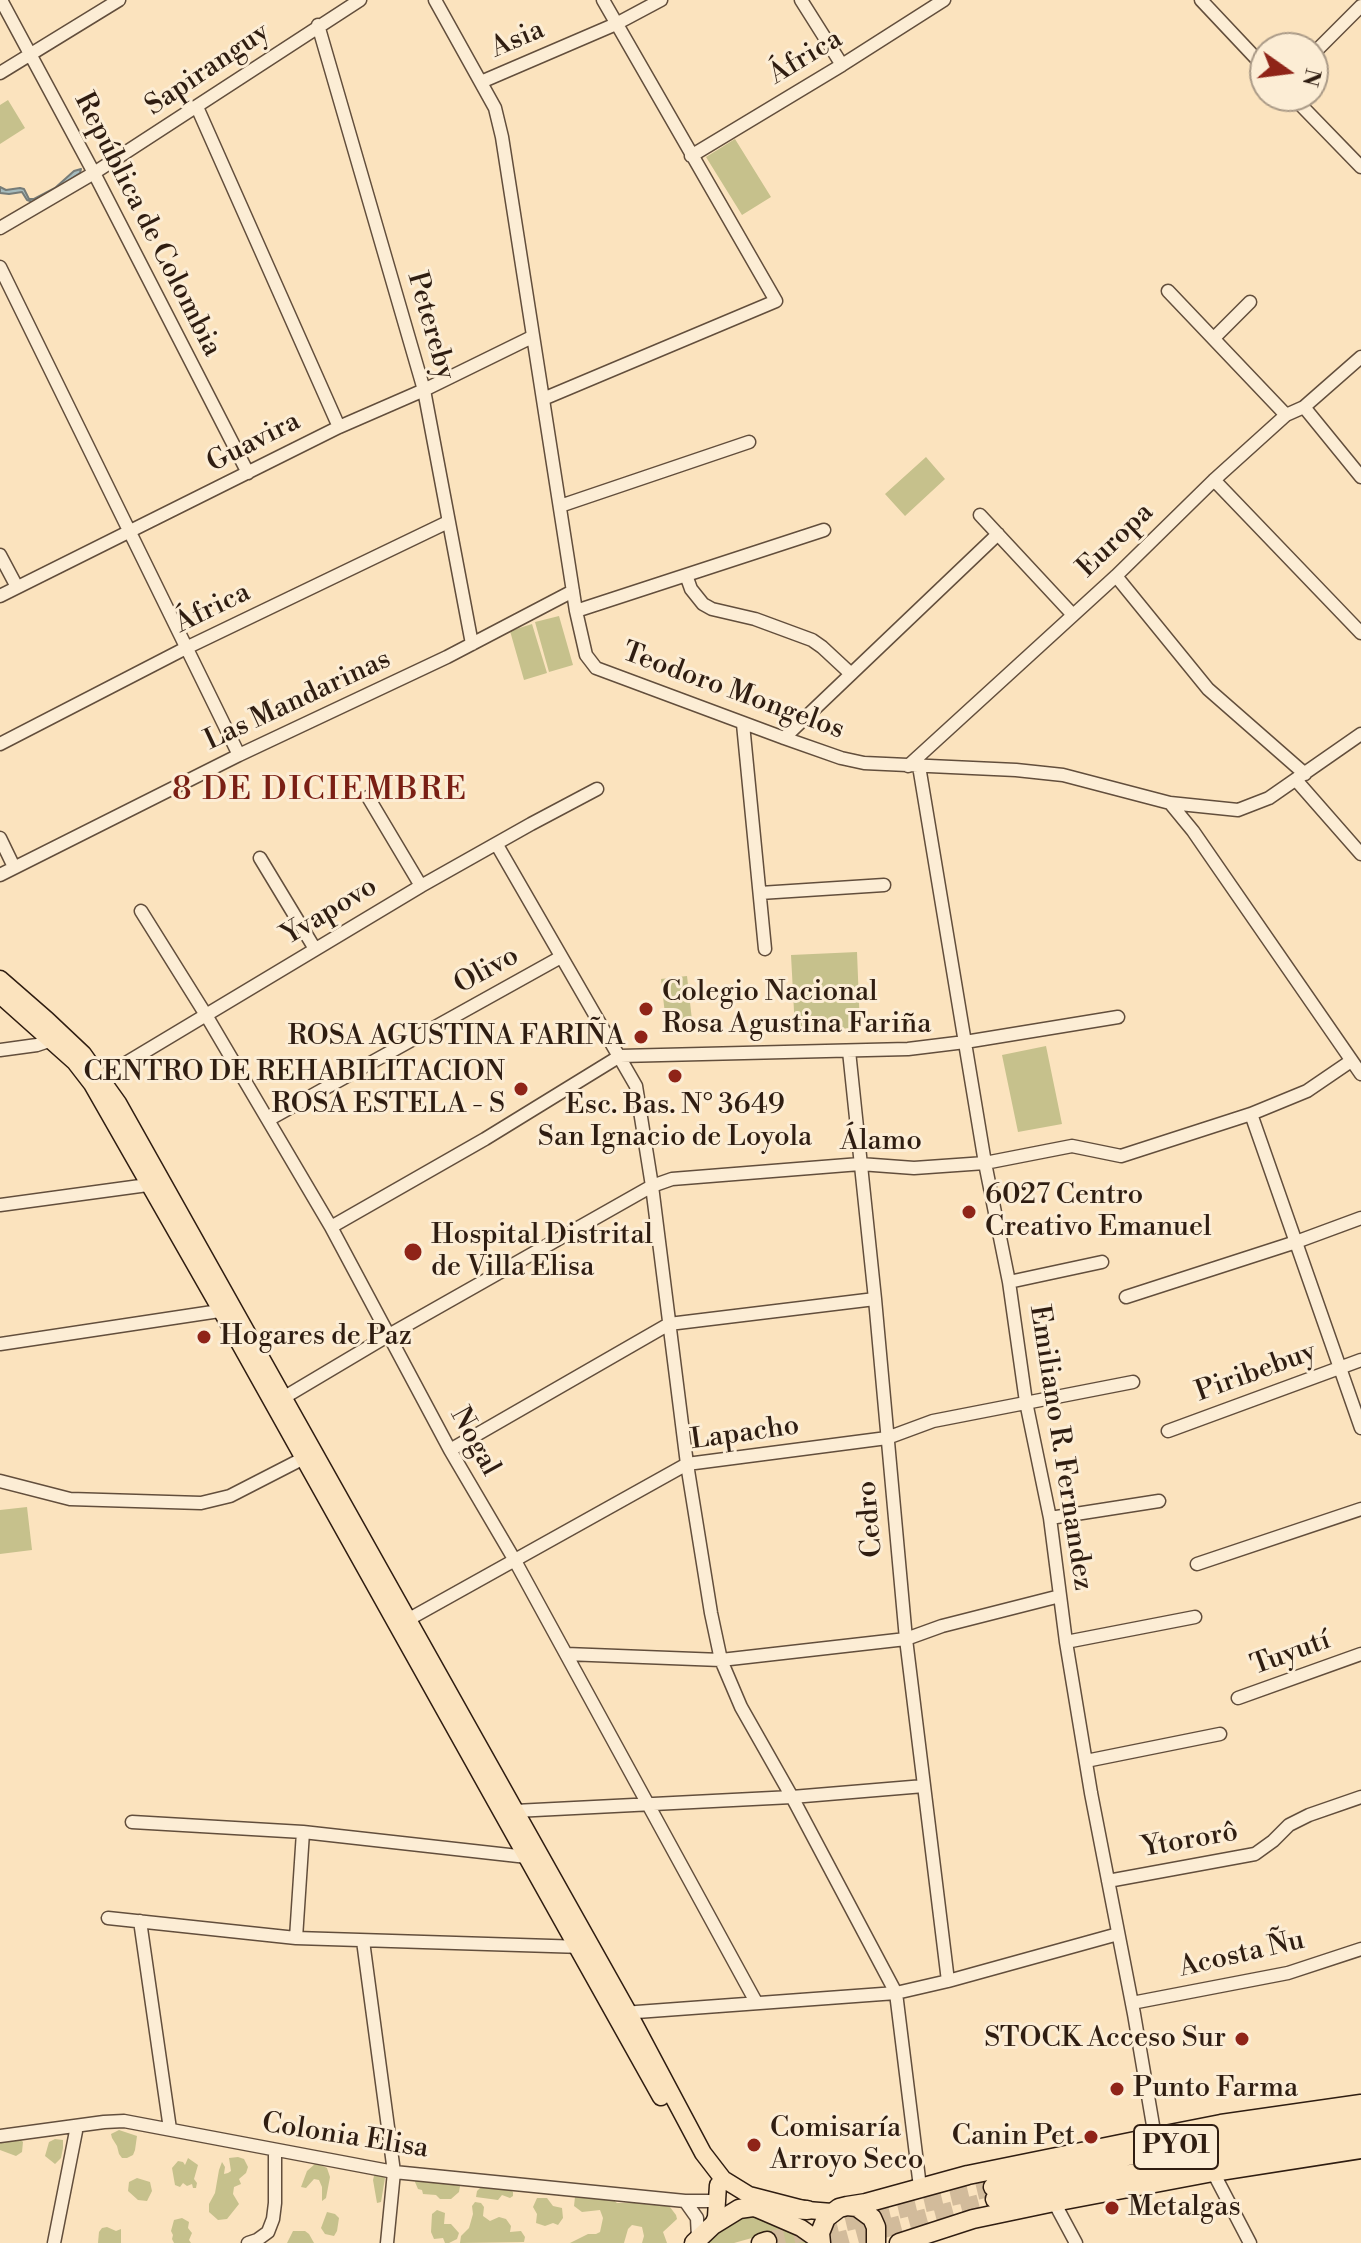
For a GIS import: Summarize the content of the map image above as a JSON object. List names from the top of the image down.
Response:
{
  "streets": {
    "highway": ["PY01"],
    "street": [
      "Asia",
      "África",
      "Sapiranguy",
      "República de Colombia",
      "Petereby",
      "Guavira",
      "Europa",
      "Teodoro Mongelos",
      "Las Mandarinas",
      "Yvapovo",
      "Olivo",
      "Álamo",
      "Piribebuy",
      "Lapacho",
      "Nogal",
      "Emiliano R. Fernandez",
      "Cedro",
      "Tuyutí",
      "Ytororô",
      "Acosta Ñu",
      "Colonia Elisa"
    ]
  },
  "crossings": [
    ["Asia", "Teodoro Mongelos"],
    ["África", "Petereby"],
    ["Sapiranguy", "República de Colombia"],
    ["Sapiranguy", "Petereby"],
    ["República de Colombia", "Guavira"],
    ["Petereby", "Guavira"],
    ["Petereby", "Las Mandarinas"],
    ["Guavira", "Teodoro Mongelos"],
    ["Europa", "Teodoro Mongelos"],
    ["Europa", "Emiliano R. Fernandez"],
    ["Teodoro Mongelos", "Las Mandarinas"],
    ["Teodoro Mongelos", "Emiliano R. Fernandez"],
    ["Yvapovo", "Nogal"],
    ["Olivo", "Nogal"],
    ["Álamo", "Nogal"],
    ["Álamo", "Emiliano R. Fernandez"],
    ["Álamo", "Cedro"],
    ["Lapacho", "Nogal"],
    ["Lapacho", "Emiliano R. Fernandez"],
    ["Lapacho", "Cedro"],
    ["Emiliano R. Fernandez", "Ytororô"],
    ["Emiliano R. Fernandez", "Acosta Ñu"]
  ],
  "districts": ["8 DE DICIEMBRE"],
  "places": [
    "Colegio Nacional Rosa Agustina Fariña",
    "ROSA AGUSTINA FARIÑA",
    "Esc. Bas. N° 3649 San Ignacio de Loyola",
    "CENTRO DE REHABILITACION ROSA ESTELA - S",
    "6027 Centro Creativo Emanuel",
    "Hospital Distrital de Villa Elisa",
    "Hogares de Paz",
    "STOCK Acceso Sur",
    "Punto Farma",
    "Canin Pet",
    "Comisaría Arroyo Seco",
    "Metalgas"
  ],
  "north": "right"
}
